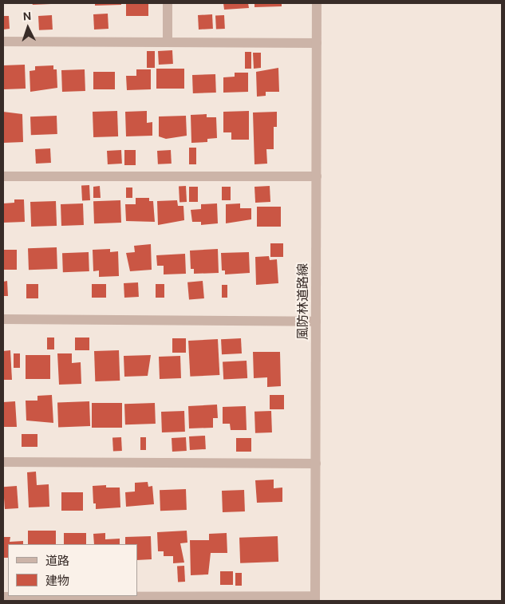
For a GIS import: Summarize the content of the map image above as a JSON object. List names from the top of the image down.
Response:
{
  "streets": {
    "street": ["風防林道路線"]
  },
  "legend": ["道路", "建物"],
  "north": "top"
}
